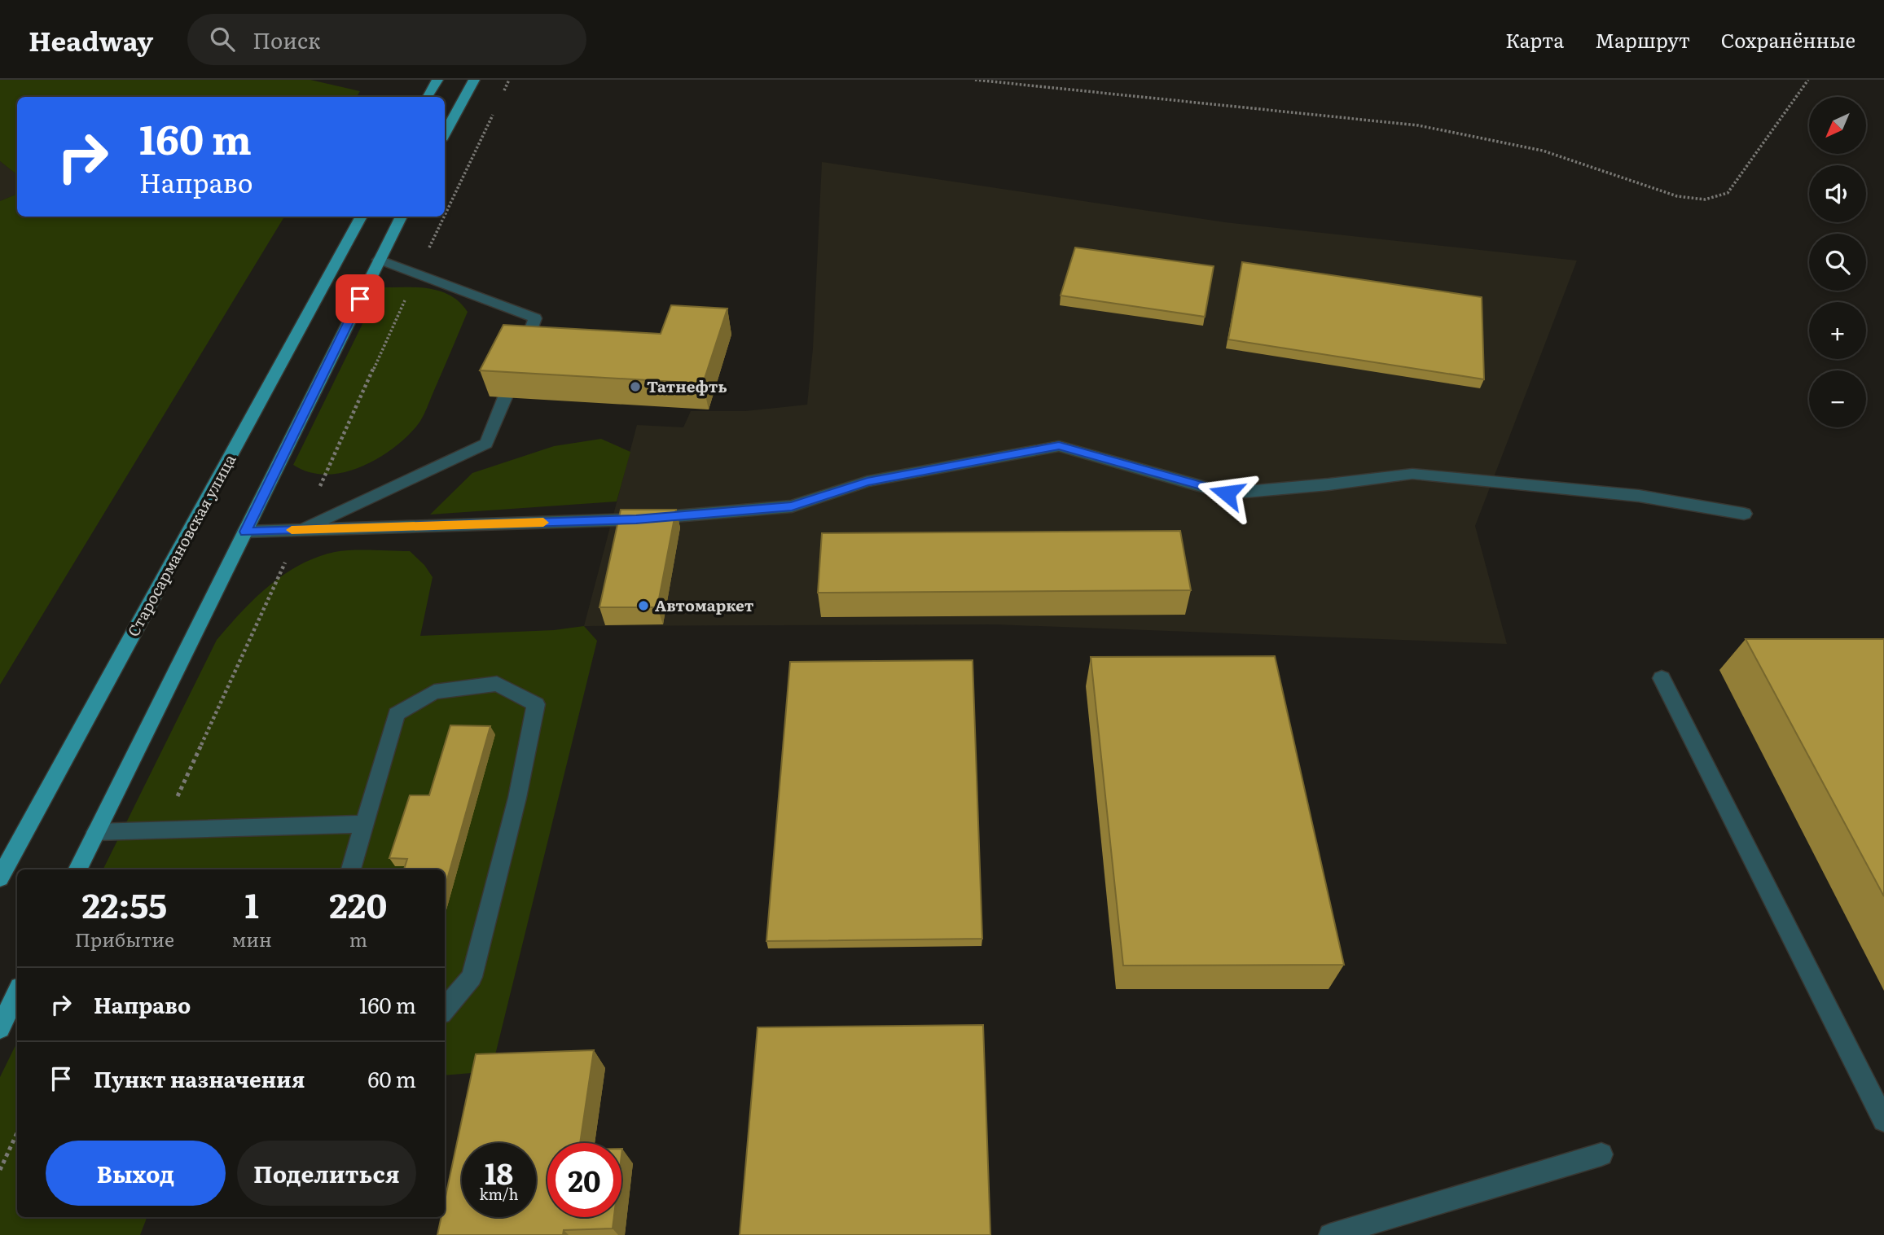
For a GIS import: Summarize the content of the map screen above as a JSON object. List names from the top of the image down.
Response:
{
  "streets": {
    "main road": ["Старосармановская улица"]
  },
  "places": ["Татнефть", "Автомаркет"],
  "north": "bottom left",
  "page": {
    "header": "Headway",
    "search": "Поиск",
    "nav": ["Карта", "Маршрут", "Сохранённые"],
    "map_buttons": ["+", "−"],
    "turn": ["160 m", "Направо"],
    "eta": [
      "22:55",
      "Прибытие",
      "1",
      "мин",
      "220",
      "m"
    ],
    "list": [
      {
        "name": "Направо",
        "value": "160 m"
      },
      {
        "name": "Пункт назначения",
        "value": "60 m"
      }
    ],
    "buttons": ["Выход", "Поделиться"],
    "speed": "18 km/h",
    "limit": "20"
  }
}
